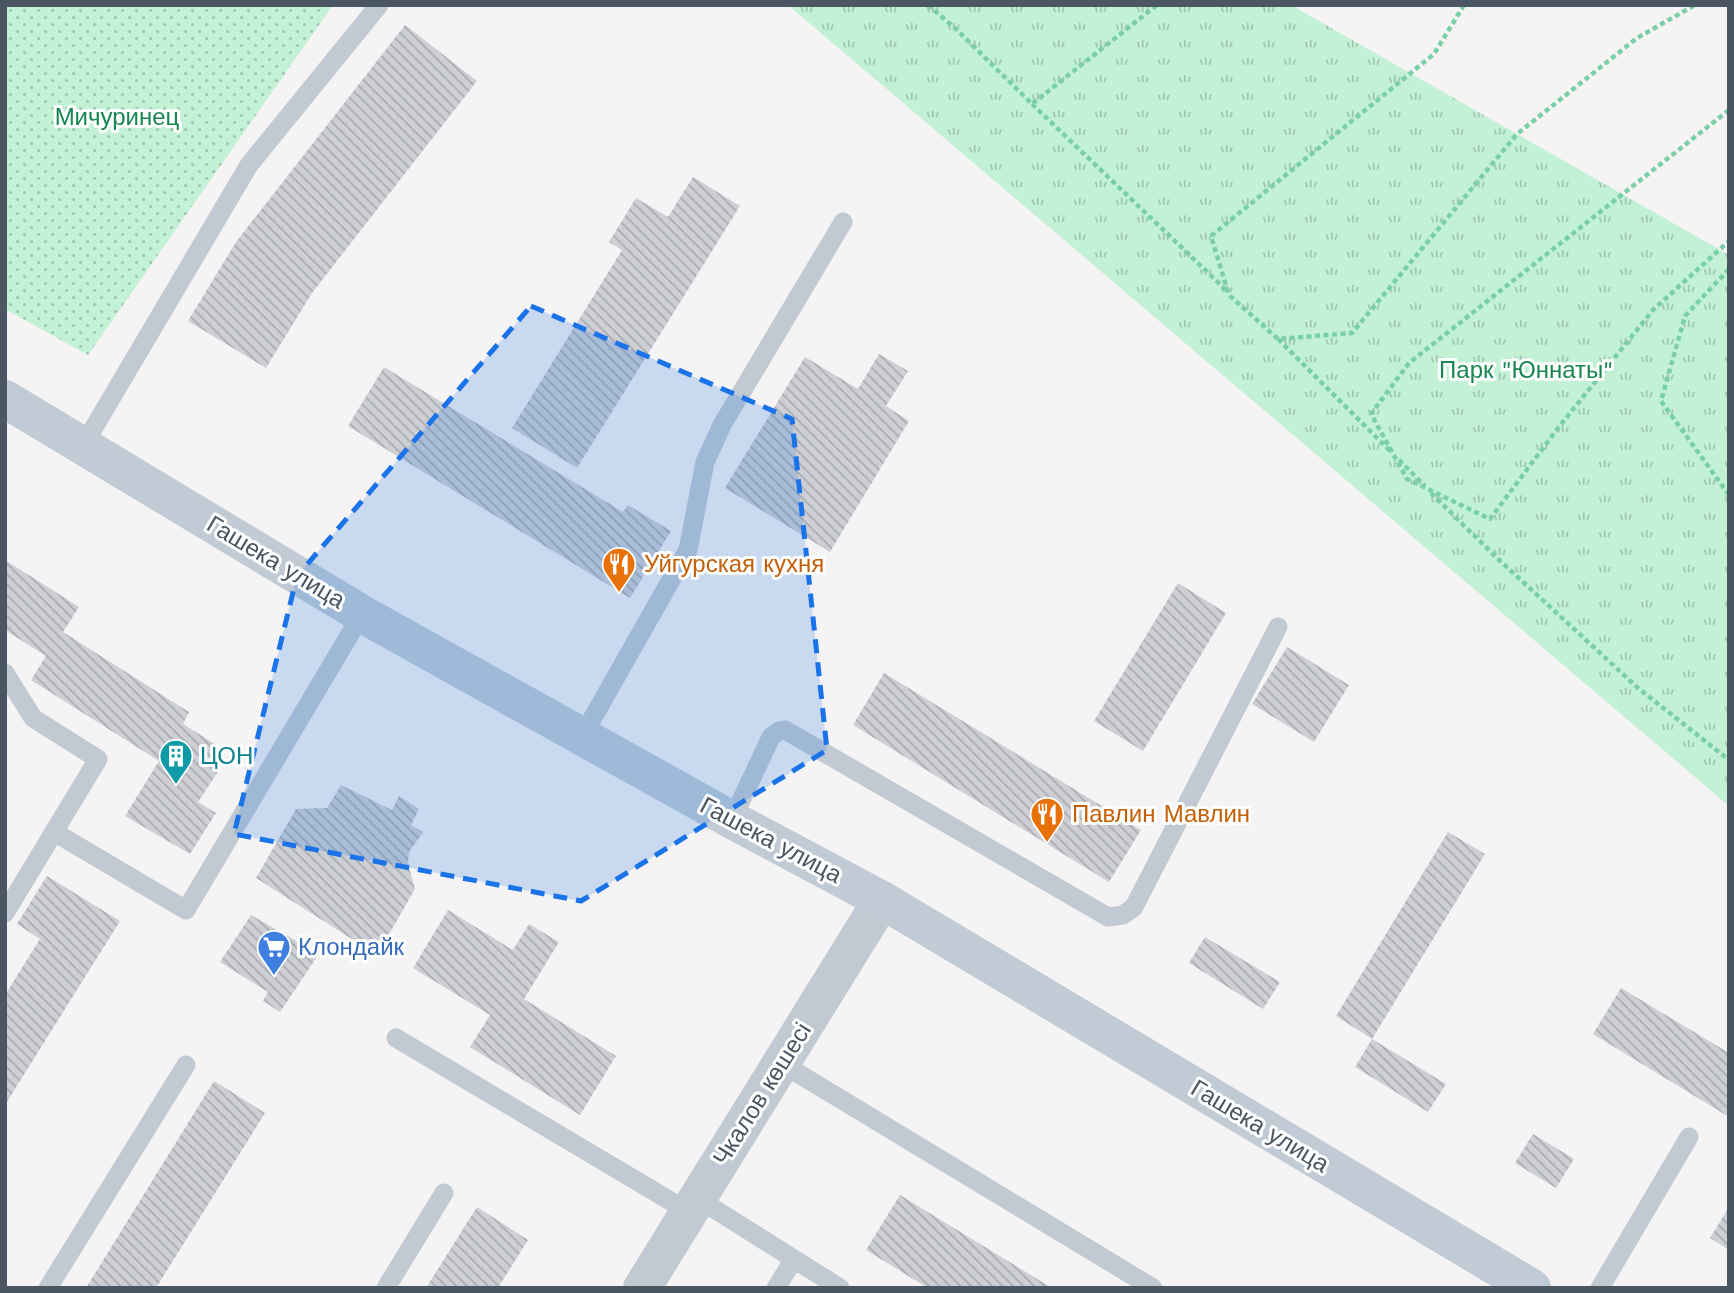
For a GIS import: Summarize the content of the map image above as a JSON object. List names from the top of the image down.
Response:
{
  "streets": {
    "main road": ["Гашека улица"],
    "street": ["Чкалов көшесі"]
  },
  "crossings": [
    ["Гашека улица", "Чкалов көшесі"]
  ],
  "parks": ["Мичуринец", "Парк \"Юннаты\""],
  "places": {
    "restaurant": ["Уйгурская кухня", "Павлин Мавлин"],
    "building": ["ЦОН"],
    "supermarket": ["Клондайк"]
  }
}
